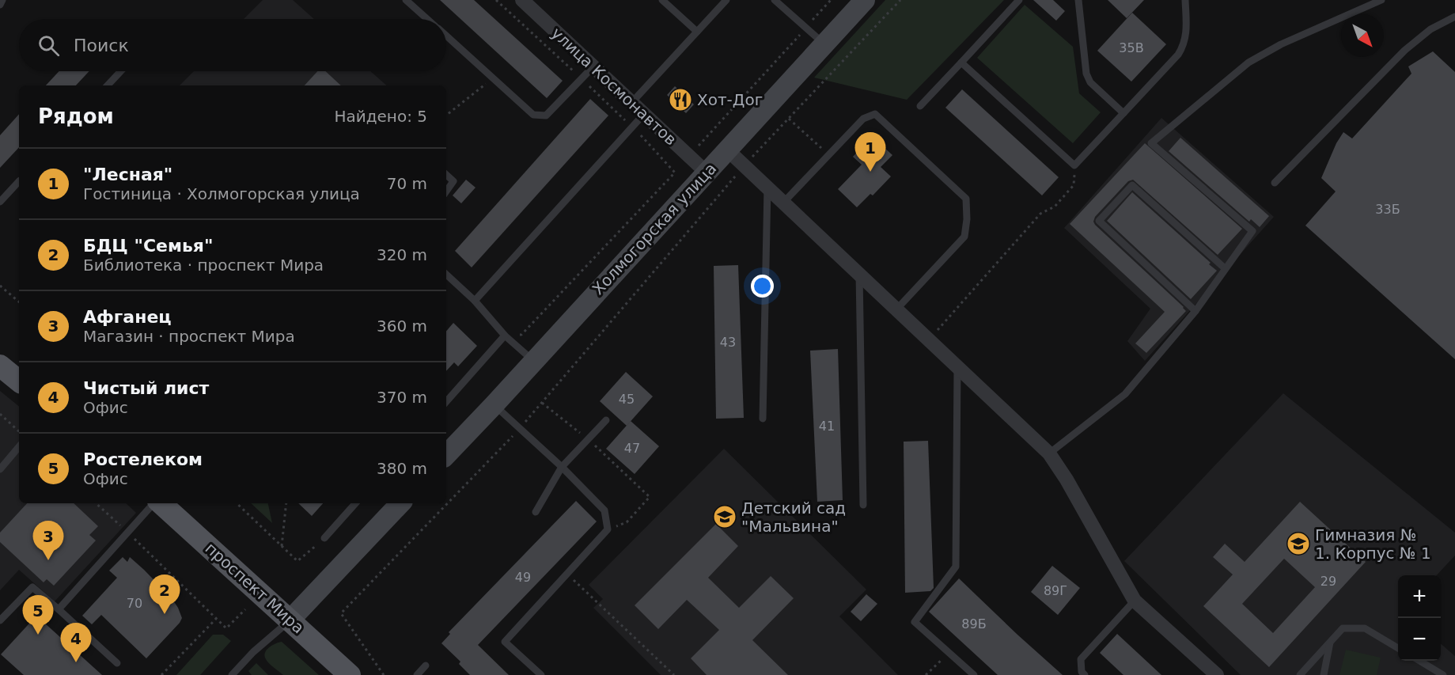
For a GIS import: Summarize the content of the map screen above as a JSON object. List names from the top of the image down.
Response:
{
  "streets": {
    "main road": ["проспект Мира"],
    "street": ["улица Космонавтов", "Холмогорская улица"]
  },
  "crossings": [
    ["улица Космонавтов", "Холмогорская улица"]
  ],
  "places": {
    "restaurant": ["Хот-Дог"],
    "school or university": ["Детский сад \"Мальвина\"", "Гимназия № 1. Корпус № 1"]
  },
  "house_numbers": [
    "35В",
    "33Б",
    "43",
    "45",
    "41",
    "47",
    "49",
    "29",
    "89Г",
    "70",
    "89Б"
  ],
  "north": "bottom right",
  "page": {
    "search": "Поиск",
    "heading": ["Рядом", "Найдено: 5"],
    "pins": [
      "1",
      "3",
      "2",
      "5",
      "4"
    ],
    "list": [
      {
        "mark": "1",
        "name": "\"Лесная\"",
        "note": "Гостиница · Холмогорская улица",
        "value": "70 m"
      },
      {
        "mark": "2",
        "name": "БДЦ \"Семья\"",
        "note": "Библиотека · проспект Мира",
        "value": "320 m"
      },
      {
        "mark": "3",
        "name": "Афганец",
        "note": "Магазин · проспект Мира",
        "value": "360 m"
      },
      {
        "mark": "4",
        "name": "Чистый лист",
        "note": "Офис",
        "value": "370 m"
      },
      {
        "mark": "5",
        "name": "Ростелеком",
        "note": "Офис",
        "value": "380 m"
      }
    ],
    "map_buttons": ["+", "−"]
  }
}
